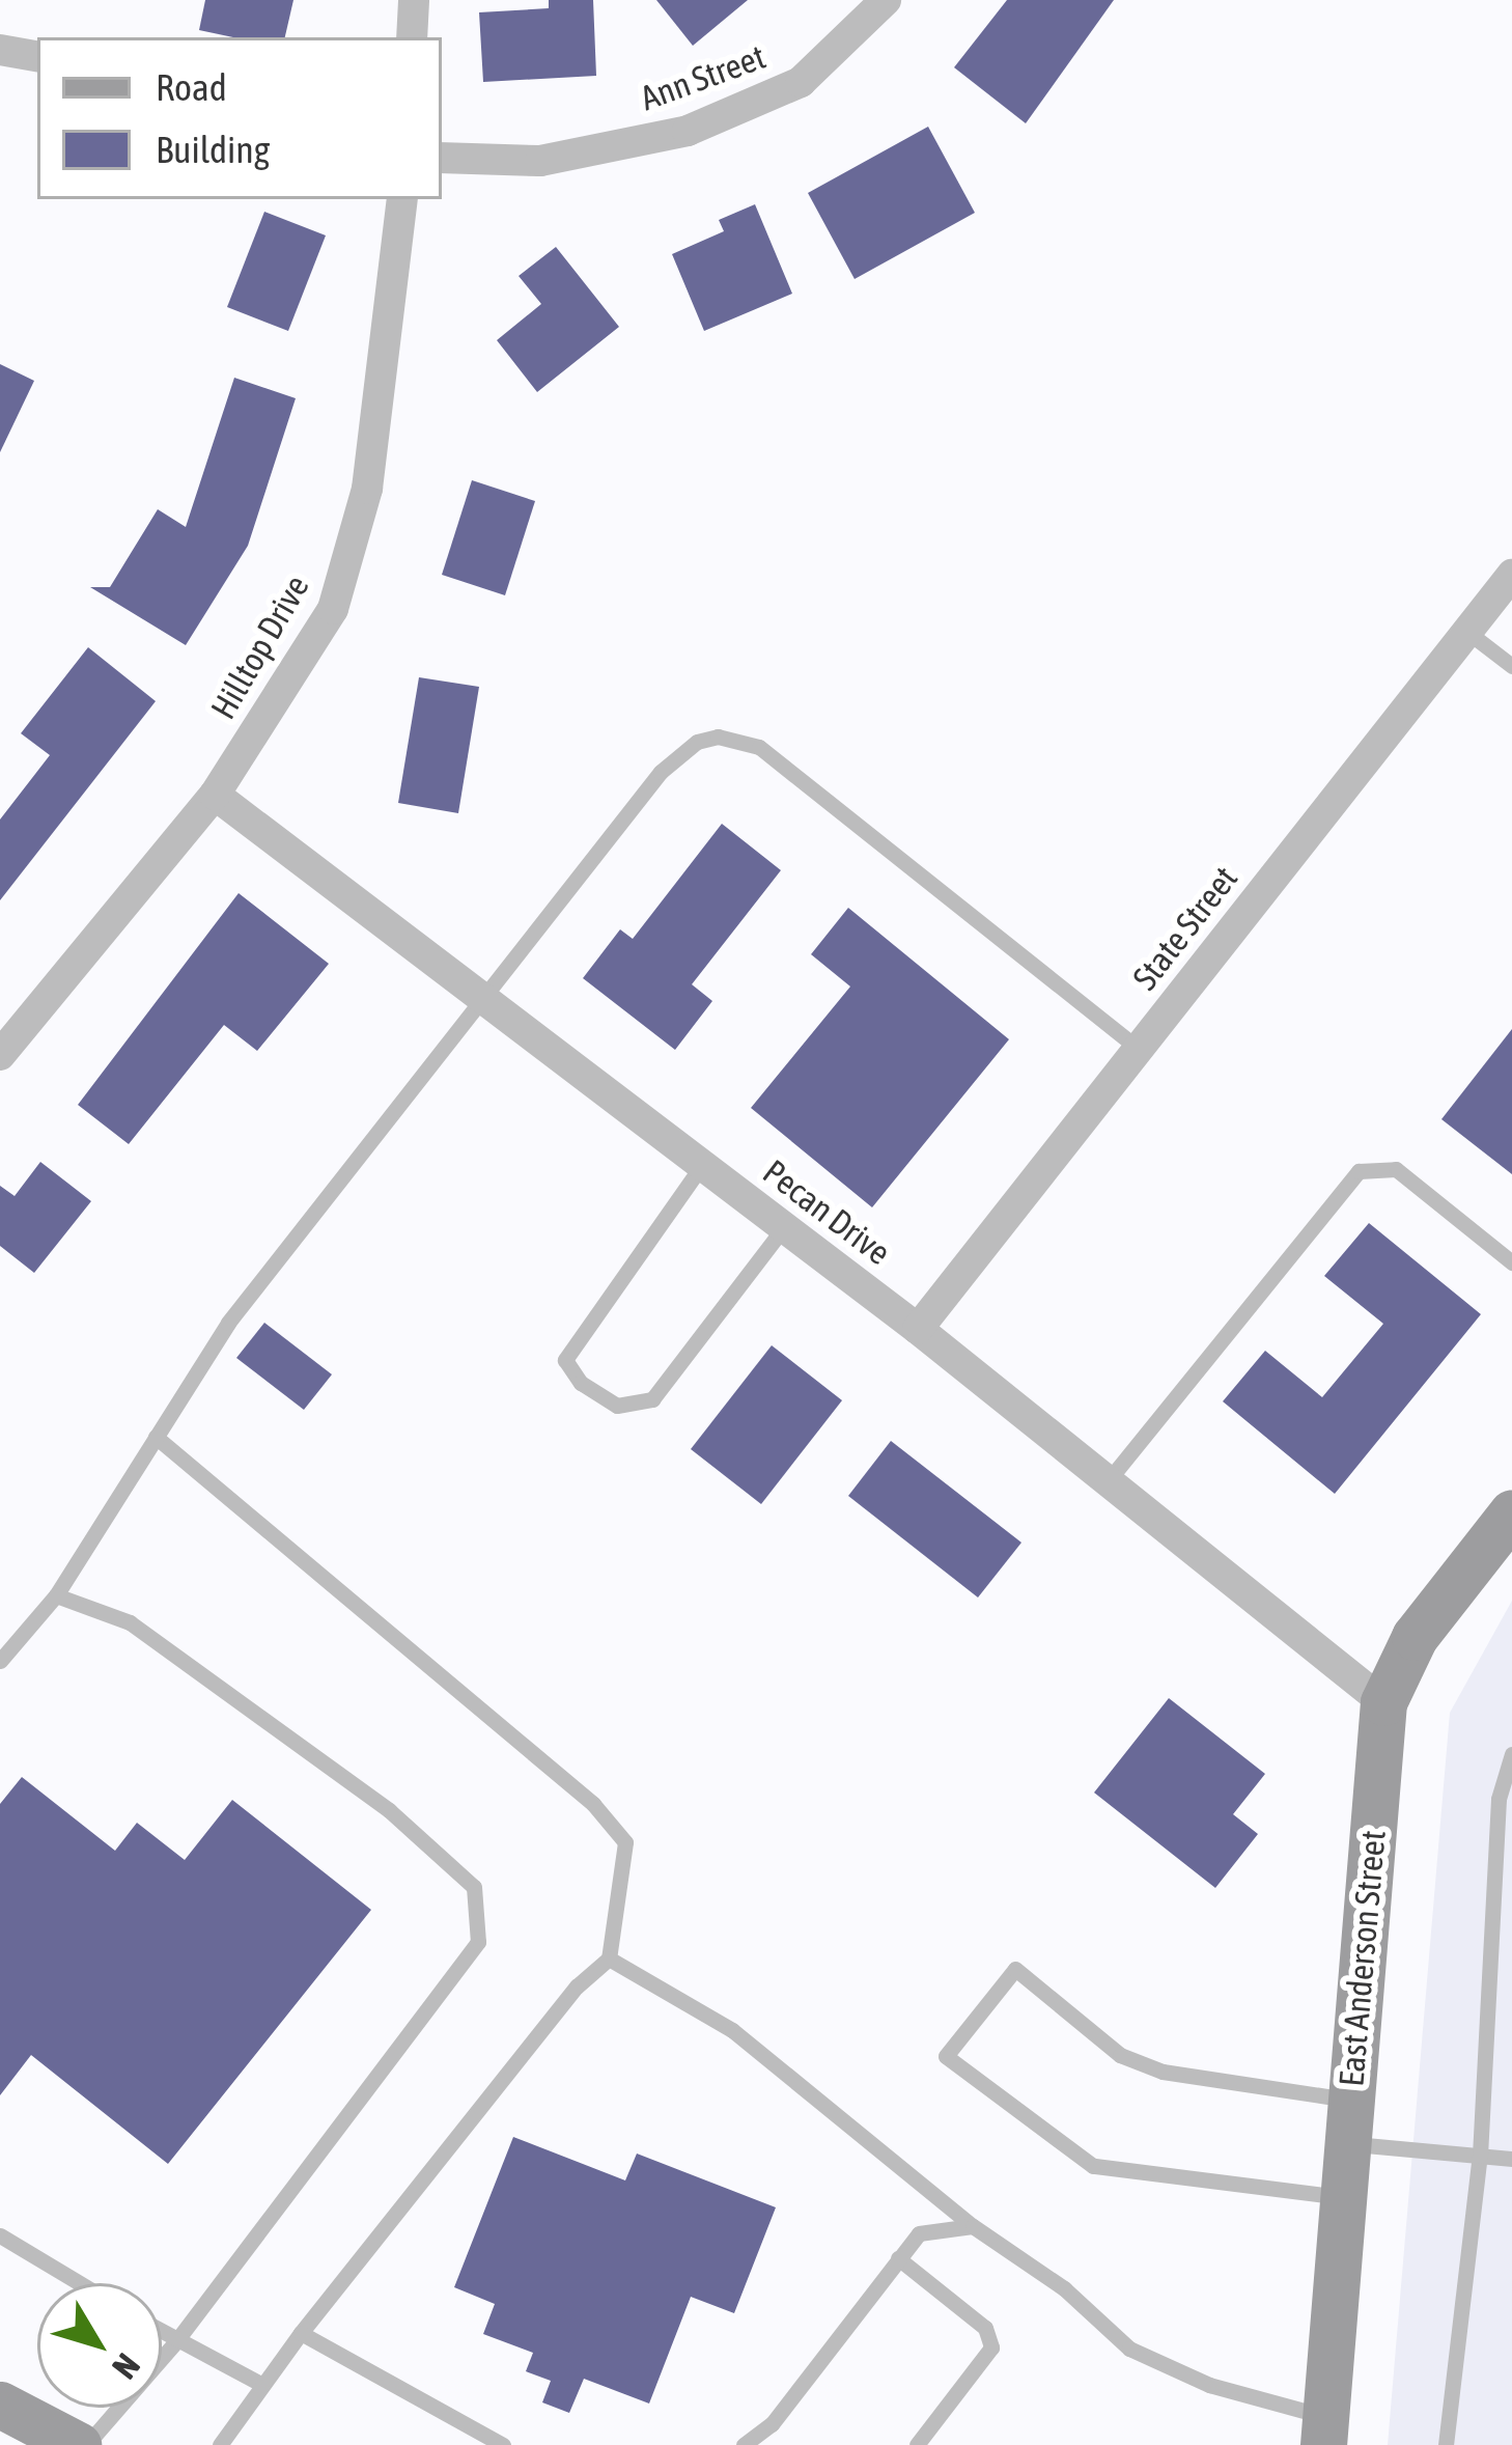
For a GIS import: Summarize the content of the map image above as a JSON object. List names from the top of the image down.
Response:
{
  "streets": {
    "street": [
      "Ann Street",
      "Hilltop Drive",
      "State Street",
      "Pecan Drive",
      "East Anderson Street"
    ]
  },
  "crossings": [
    ["Hilltop Drive", "Pecan Drive"],
    ["State Street", "Pecan Drive"],
    ["Pecan Drive", "East Anderson Street"]
  ],
  "legend": ["Road", "Building"],
  "north": "bottom right"
}
